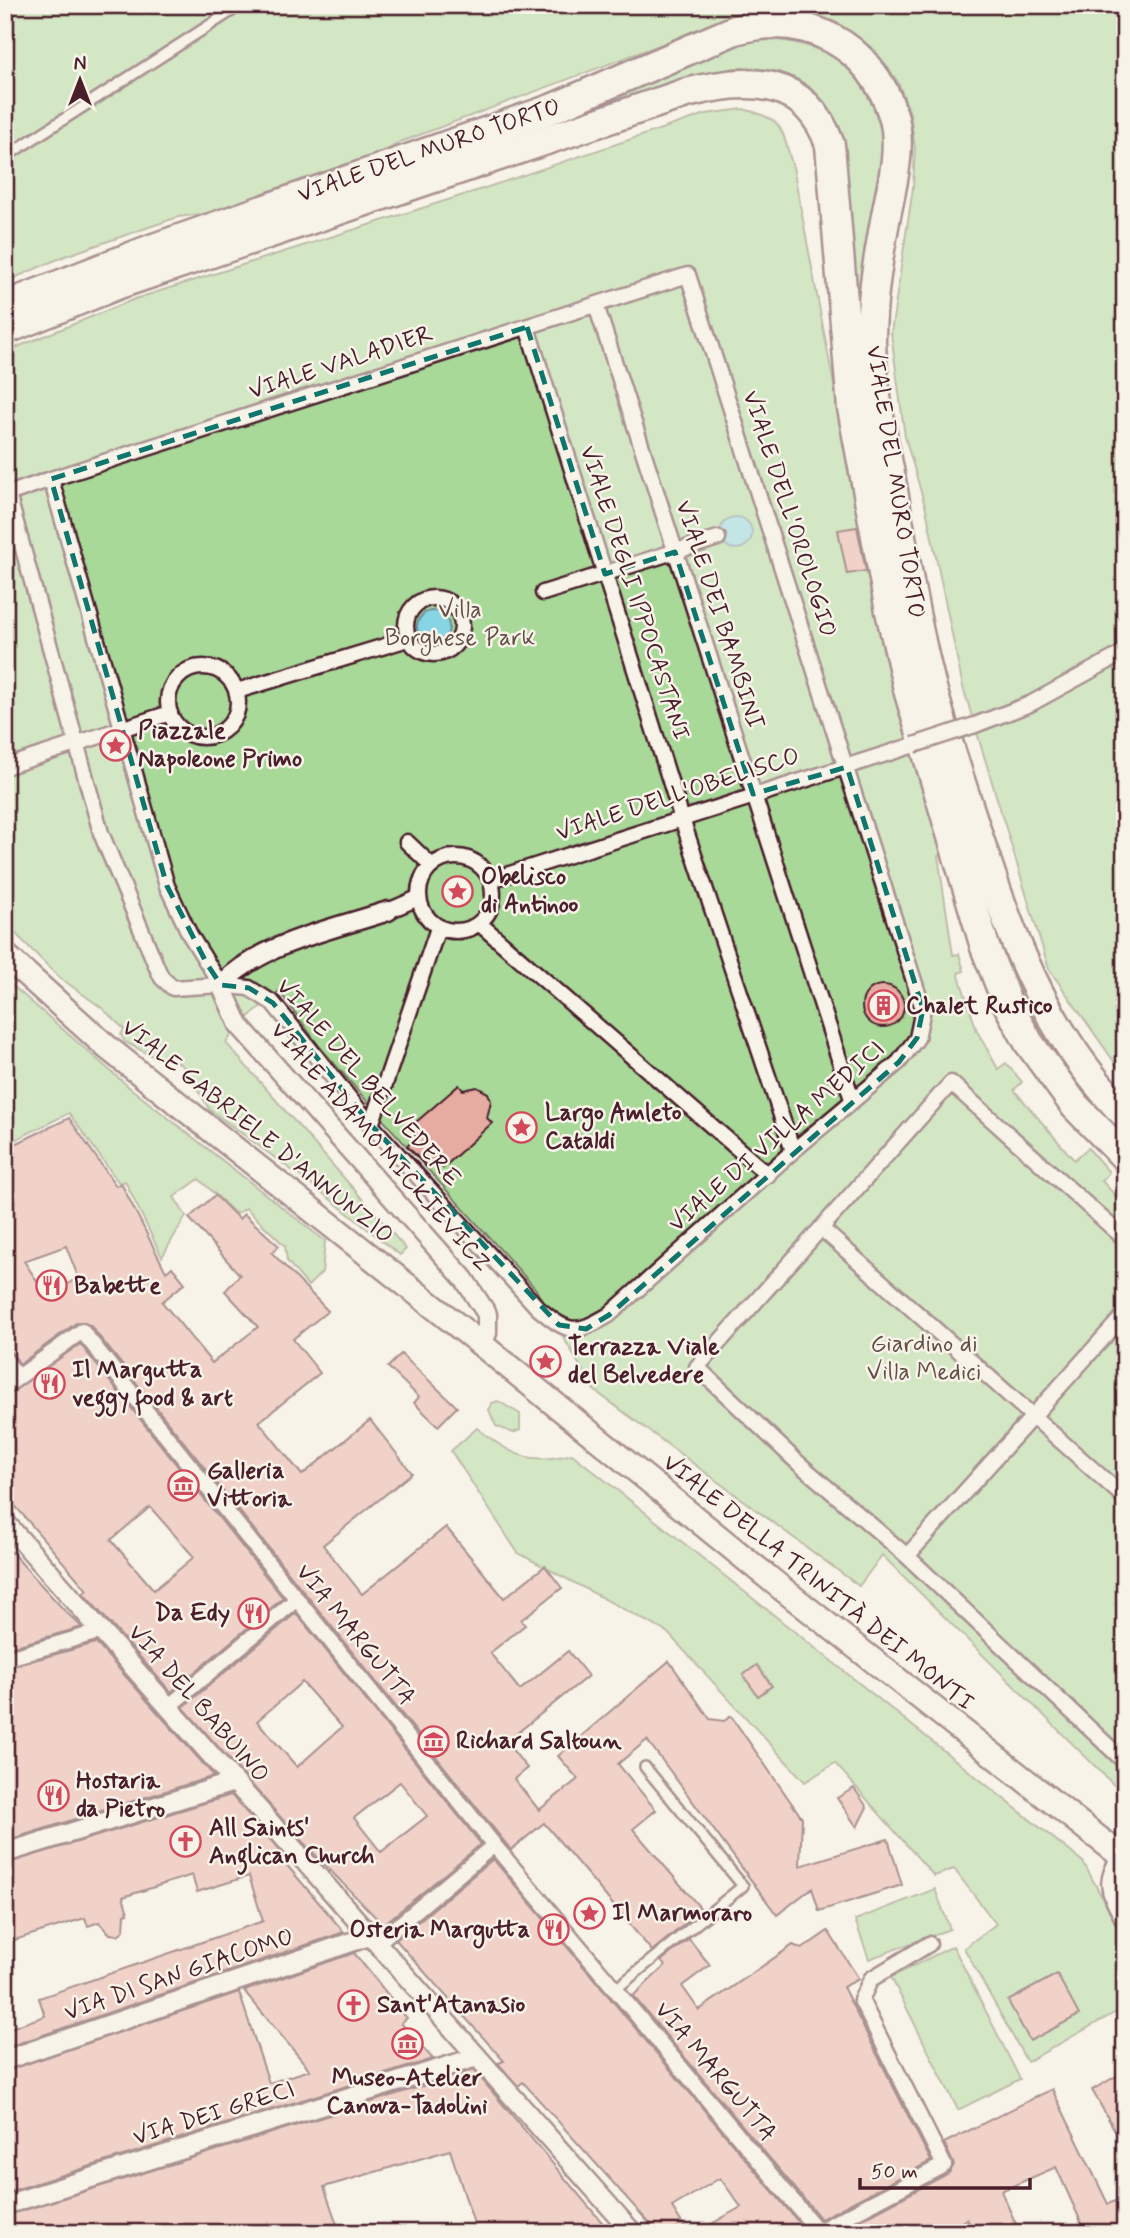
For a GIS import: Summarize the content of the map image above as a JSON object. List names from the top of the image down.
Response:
{
  "streets": {
    "main road": ["VIALE DEL MURO TORTO"],
    "street": [
      "VIALE VALADIER",
      "VIALE DELL'OROLOGIO",
      "VIALE DEGLI IPPOCASTANI",
      "VIALE DEI BAMBINI",
      "VIALE DELL'OBELISCO",
      "VIALE DEL BELVEDERE",
      "VIALE GABRIELE D'ANNUNZIO",
      "VIALE DI VILLA MEDICI",
      "VIALE ADAMO MICKIEVICZ",
      "VIALE DELLA TRINITÀ DEI MONTI",
      "VIA MARGUTTA",
      "VIA DEL BABUINO",
      "VIA DI SAN GIACOMO",
      "VIA DEI GRECI"
    ]
  },
  "crossings": [
    ["VIALE VALADIER", "VIALE DELL'OROLOGIO"],
    ["VIALE VALADIER", "VIALE DEGLI IPPOCASTANI"],
    ["VIALE VALADIER", "VIALE DEI BAMBINI"],
    ["VIALE VALADIER", "VIALE DEL BELVEDERE"],
    ["VIALE DELL'OROLOGIO", "VIALE DELL'OBELISCO"],
    ["VIALE DELL'OROLOGIO", "VIALE DI VILLA MEDICI"],
    ["VIALE DEGLI IPPOCASTANI", "VIALE DELL'OBELISCO"],
    ["VIALE DEGLI IPPOCASTANI", "VIALE DI VILLA MEDICI"],
    ["VIALE DEI BAMBINI", "VIALE DELL'OBELISCO"],
    ["VIALE DEI BAMBINI", "VIALE DI VILLA MEDICI"],
    ["VIALE DELL'OBELISCO", "VIALE DI VILLA MEDICI"],
    ["VIALE DEL BELVEDERE", "VIALE DI VILLA MEDICI"],
    ["VIALE DEL BELVEDERE", "VIALE ADAMO MICKIEVICZ"],
    ["VIALE GABRIELE D'ANNUNZIO", "VIALE ADAMO MICKIEVICZ"],
    ["VIALE GABRIELE D'ANNUNZIO", "VIALE DELLA TRINITÀ DEI MONTI"],
    ["VIALE ADAMO MICKIEVICZ", "VIALE DELLA TRINITÀ DEI MONTI"],
    ["VIA DEL BABUINO", "VIA DI SAN GIACOMO"],
    ["VIA DEL BABUINO", "VIA DEI GRECI"]
  ],
  "parks": ["Villa Borghese Park", "Giardino di Villa Medici"],
  "places": {
    "place": [
      "Piazzale Napoleone Primo",
      "Obelisco di Antinoo",
      "Largo Amleto Cataldi",
      "Terrazza Viale del Belvedere",
      "Il Marmoraro"
    ],
    "building": ["Chalet Rustico"],
    "restaurant": [
      "Babette",
      "Il Margutta veggy food & art",
      "Da Edy",
      "Hostaria da Pietro",
      "Osteria Margutta"
    ],
    "museum": ["Galleria Vittoria", "Richard Saltoun", "Museo-Atelier Canova-Tadolini"],
    "church": ["All Saints' Anglican Church", "Sant'Atanasio"]
  },
  "scale_bar": "50 m",
  "north": "top"
}
